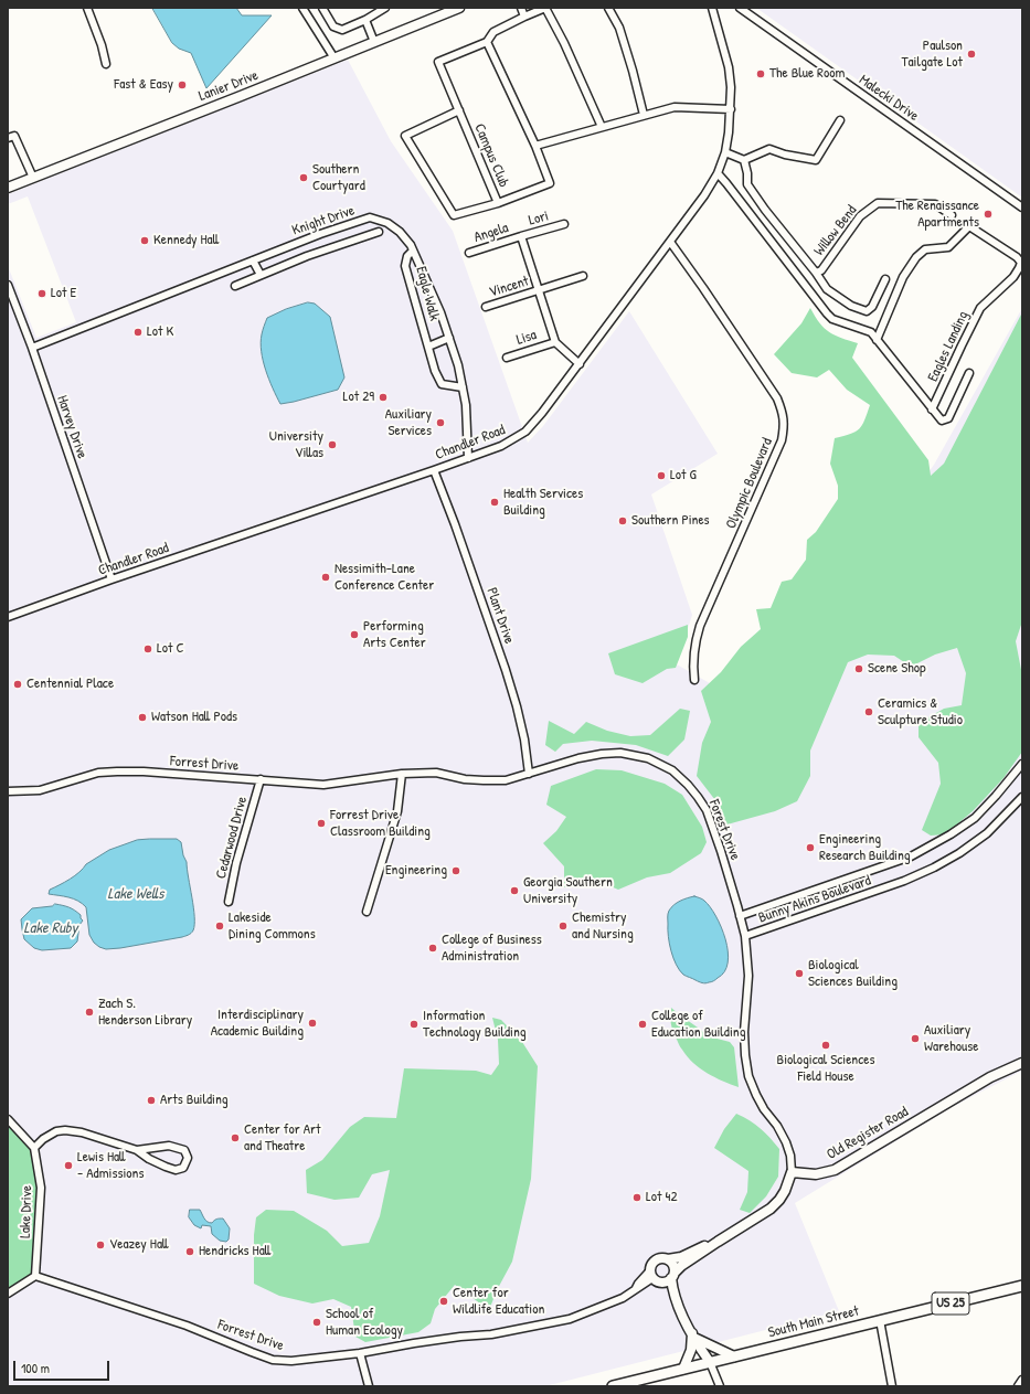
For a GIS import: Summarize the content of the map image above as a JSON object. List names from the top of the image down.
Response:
{
  "streets": {
    "main road": ["US 25", "South Main Street"],
    "street": [
      "Lanier Drive",
      "Malecki Drive",
      "Campus Club",
      "Lori",
      "Knight Drive",
      "Willow Bend",
      "Angela",
      "Vincent",
      "Eagle Walk",
      "Lisa",
      "Eagles Landing",
      "Harvey Drive",
      "Chandler Road",
      "Olympic Boulevard",
      "Plant Drive",
      "Forrest Drive",
      "Forest Drive",
      "Cedarwood Drive",
      "Bunny Akins Boulevard",
      "Old Register Road",
      "Lake Drive"
    ]
  },
  "crossings": [
    ["Lori", "Angela"],
    ["Knight Drive", "Eagle Walk"],
    ["Knight Drive", "Harvey Drive"],
    ["Knight Drive", "Chandler Road"],
    ["Eagles Landing", "Chandler Road"],
    ["Harvey Drive", "Chandler Road"],
    ["Chandler Road", "Olympic Boulevard"],
    ["Chandler Road", "Plant Drive"],
    ["Plant Drive", "Forest Drive"],
    ["Forrest Drive", "Forest Drive"],
    ["Forrest Drive", "Cedarwood Drive"],
    ["Forrest Drive", "Lake Drive"],
    ["Forest Drive", "Bunny Akins Boulevard"],
    ["Forest Drive", "Old Register Road"]
  ],
  "water": ["Lake Wells", "Lake Ruby"],
  "places": [
    "Paulson Tailgate Lot",
    "The Blue Room",
    "Fast & Easy",
    "Southern Courtyard",
    "The Renaissance Apartments",
    "Kennedy Hall",
    "Lot E",
    "Lot K",
    "Lot 29",
    "Auxiliary Services",
    "University Villas",
    "Lot G",
    "Health Services Building",
    "Southern Pines",
    "Nessimith-Lane Conference Center",
    "Performing Arts Center",
    "Lot C",
    "Scene Shop",
    "Centennial Place",
    "Ceramics & Sculpture Studio",
    "Watson Hall Pods",
    "Forrest Drive Classroom Building",
    "Engineering Research Building",
    "Engineering",
    "Georgia Southern University",
    "Lakeside Dining Commons",
    "Chemistry and Nursing",
    "College of Business Administration",
    "Biological Sciences Building",
    "Zach S. Henderson Library",
    "Interdisciplinary Academic Building",
    "Information Technology Building",
    "College of Education Building",
    "Auxiliary Warehouse",
    "Biological Sciences Field House",
    "Arts Building",
    "Center for Art and Theatre",
    "Lewis Hall - Admissions",
    "Lot 42",
    "Veazey Hall",
    "Hendricks Hall",
    "Center for Wildlife Education",
    "School of Human Ecology"
  ],
  "scale_bar": "100 m"
}
